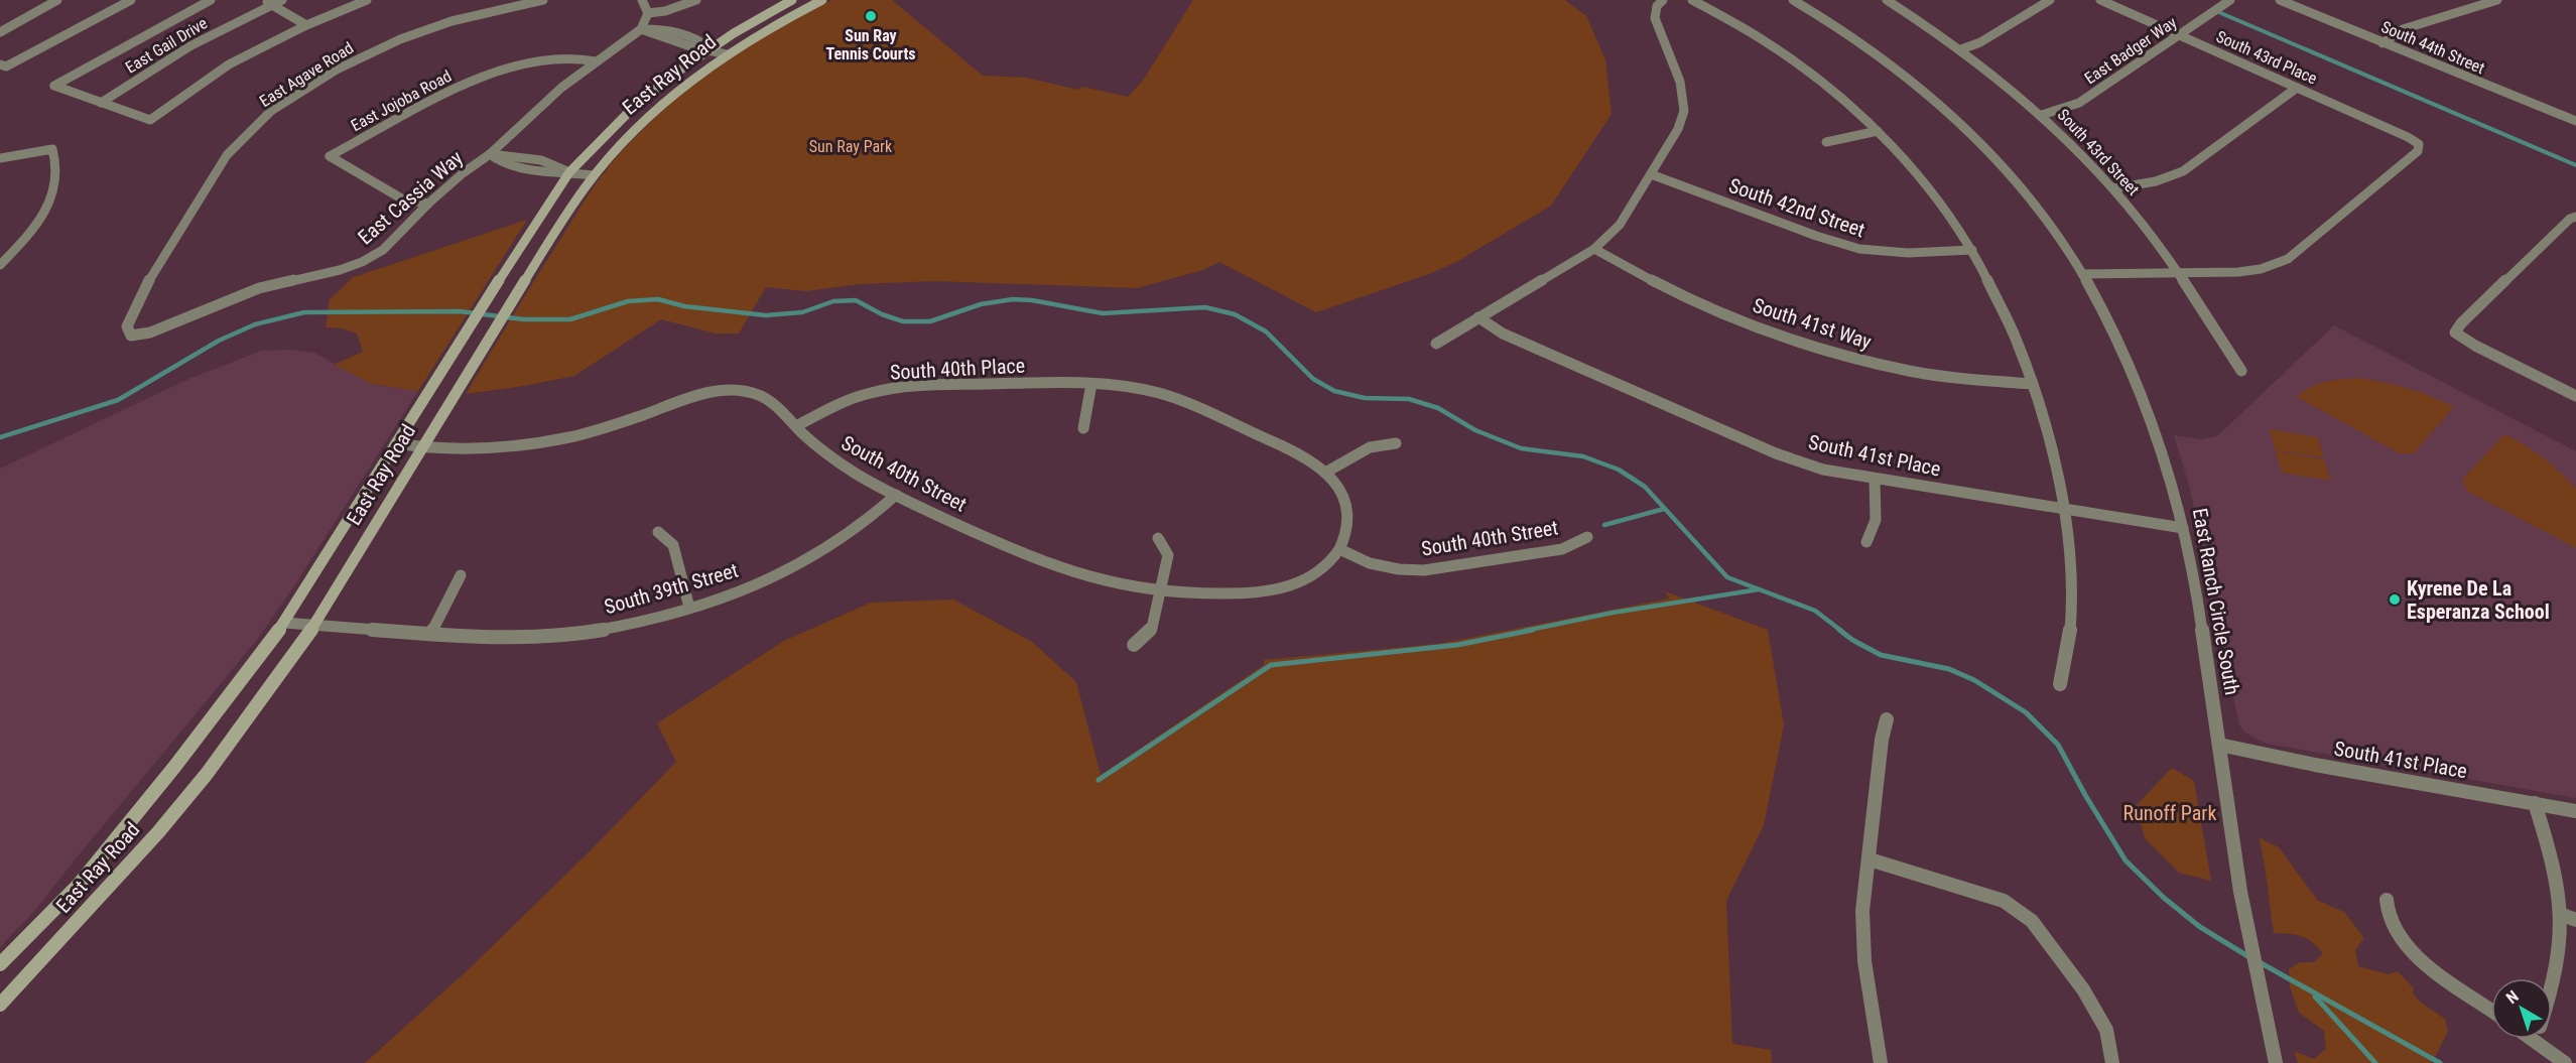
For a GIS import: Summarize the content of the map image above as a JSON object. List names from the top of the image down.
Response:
{
  "streets": {
    "main road": ["East Ray Road"],
    "street": [
      "East Gail Drive",
      "South 44th Street",
      "East Badger Way",
      "South 43rd Place",
      "East Agave Road",
      "East Jojoba Road",
      "South 43rd Street",
      "East Cassia Way",
      "South 42nd Street",
      "South 41st Way",
      "South 40th Place",
      "South 41st Place",
      "South 40th Street",
      "South 39th Street",
      "East Ranch Circle South"
    ]
  },
  "crossings": [
    ["East Badger Way", "South 43rd Place"],
    ["East Badger Way", "South 43rd Street"],
    ["South 43rd Place", "South 43rd Street"],
    ["East Agave Road", "East Cassia Way"],
    ["East Ray Road", "South 40th Street"],
    ["East Ray Road", "South 39th Street"],
    ["East Jojoba Road", "East Cassia Way"],
    ["South 40th Place", "South 40th Street"],
    ["South 41st Place", "East Ranch Circle South"],
    ["South 40th Street", "South 39th Street"]
  ],
  "parks": ["Sun Ray Park", "Runoff Park"],
  "places": ["Sun Ray Tennis Courts", "Kyrene De La Esperanza School"],
  "north": "top left"
}
